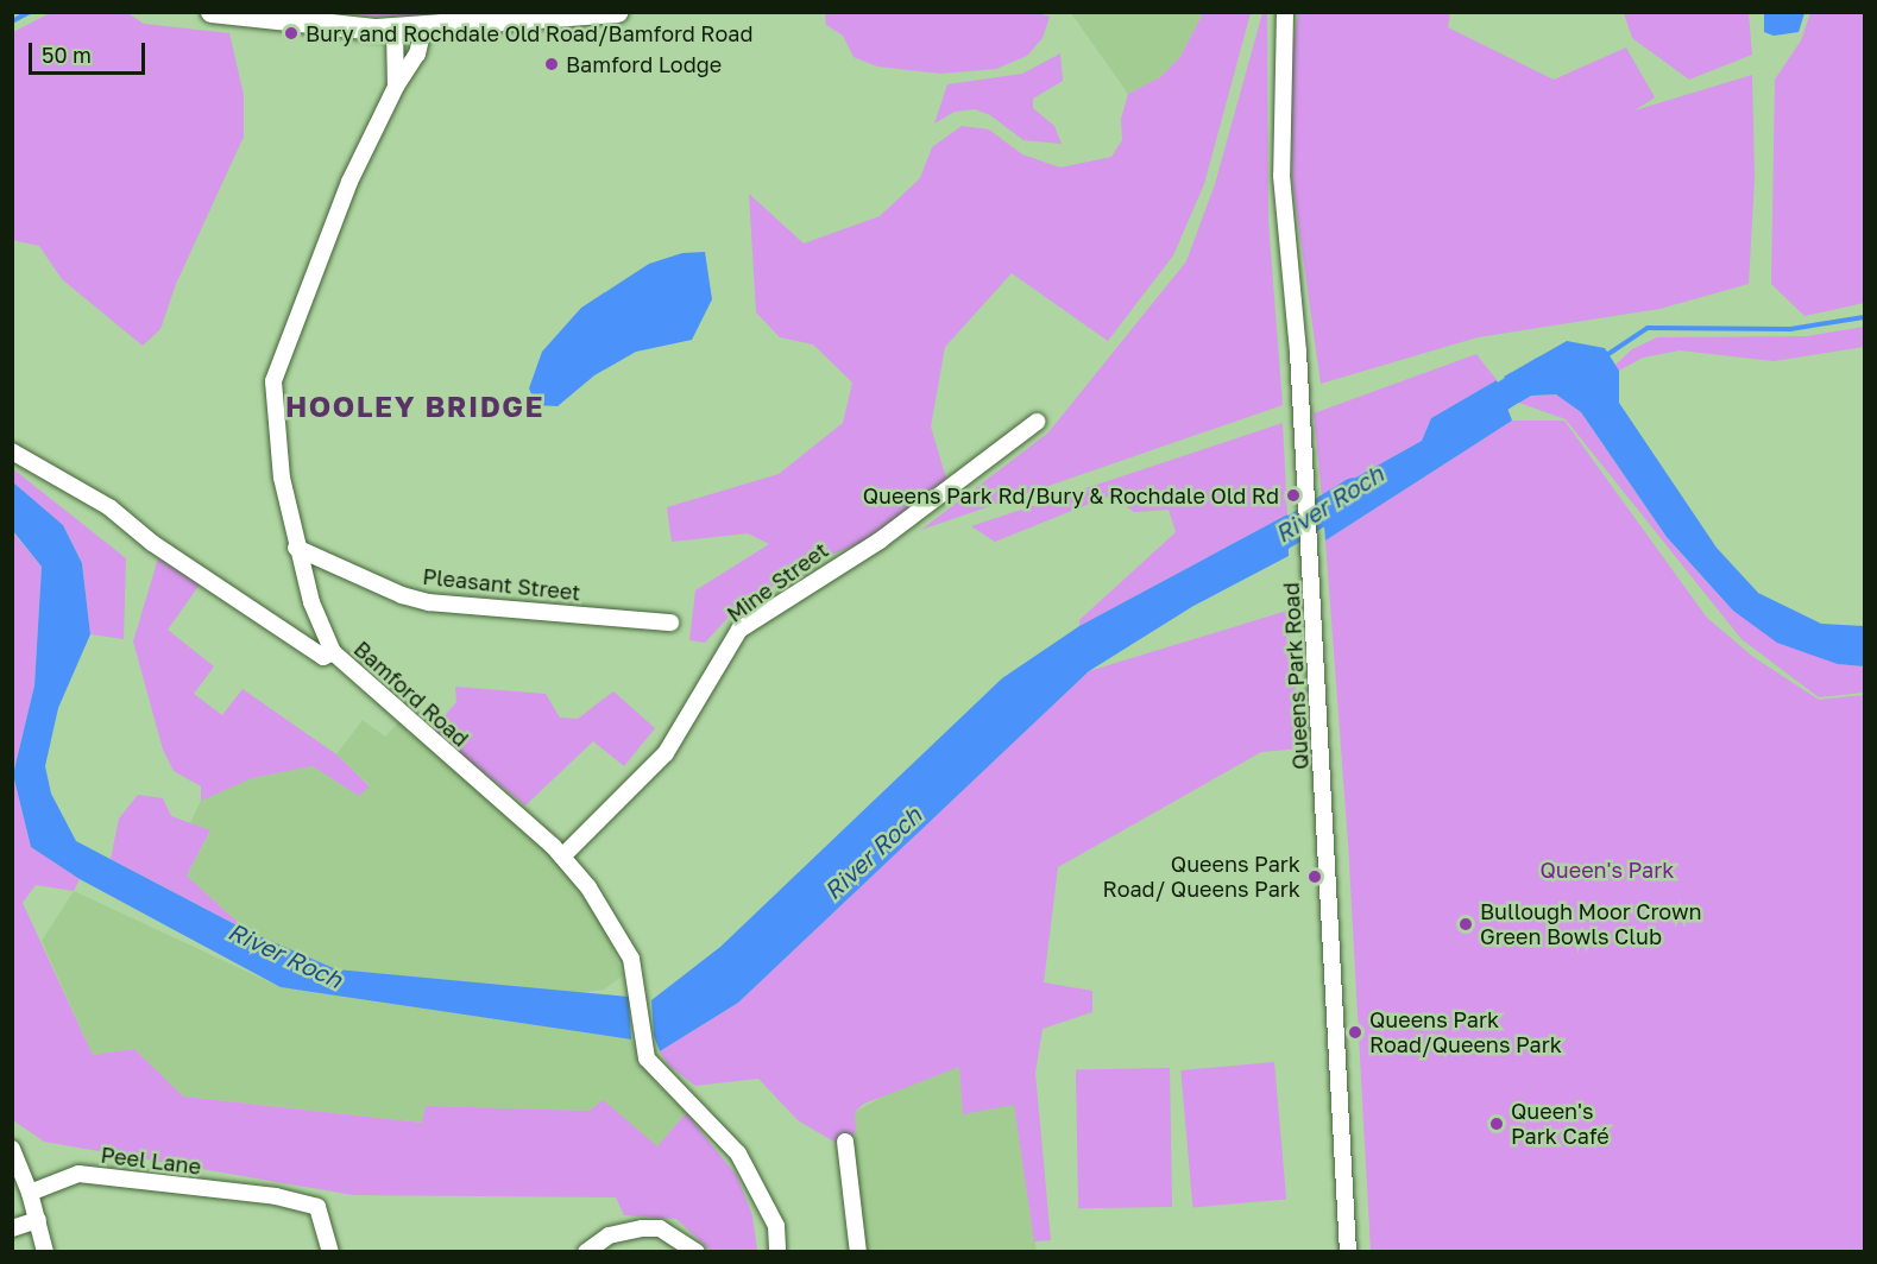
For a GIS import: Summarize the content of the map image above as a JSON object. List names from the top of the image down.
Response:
{
  "streets": {
    "street": [
      "Mine Street",
      "Pleasant Street",
      "Queens Park Road",
      "Bamford Road",
      "Peel Lane"
    ]
  },
  "crossings": [
    ["Mine Street", "Bamford Road"],
    ["Pleasant Street", "Bamford Road"]
  ],
  "districts": ["HOOLEY BRIDGE"],
  "water": ["River Roch"],
  "parks": ["Queen's Park"],
  "places": [
    "Bury and Rochdale Old Road/Bamford Road",
    "Bamford Lodge",
    "Queens Park Rd/Bury & Rochdale Old Rd",
    "Queens Park Road/ Queens Park",
    "Bullough Moor Crown Green Bowls Club",
    "Queens Park Road/Queens Park",
    "Queen's Park Café"
  ],
  "scale_bar": "50 m"
}
